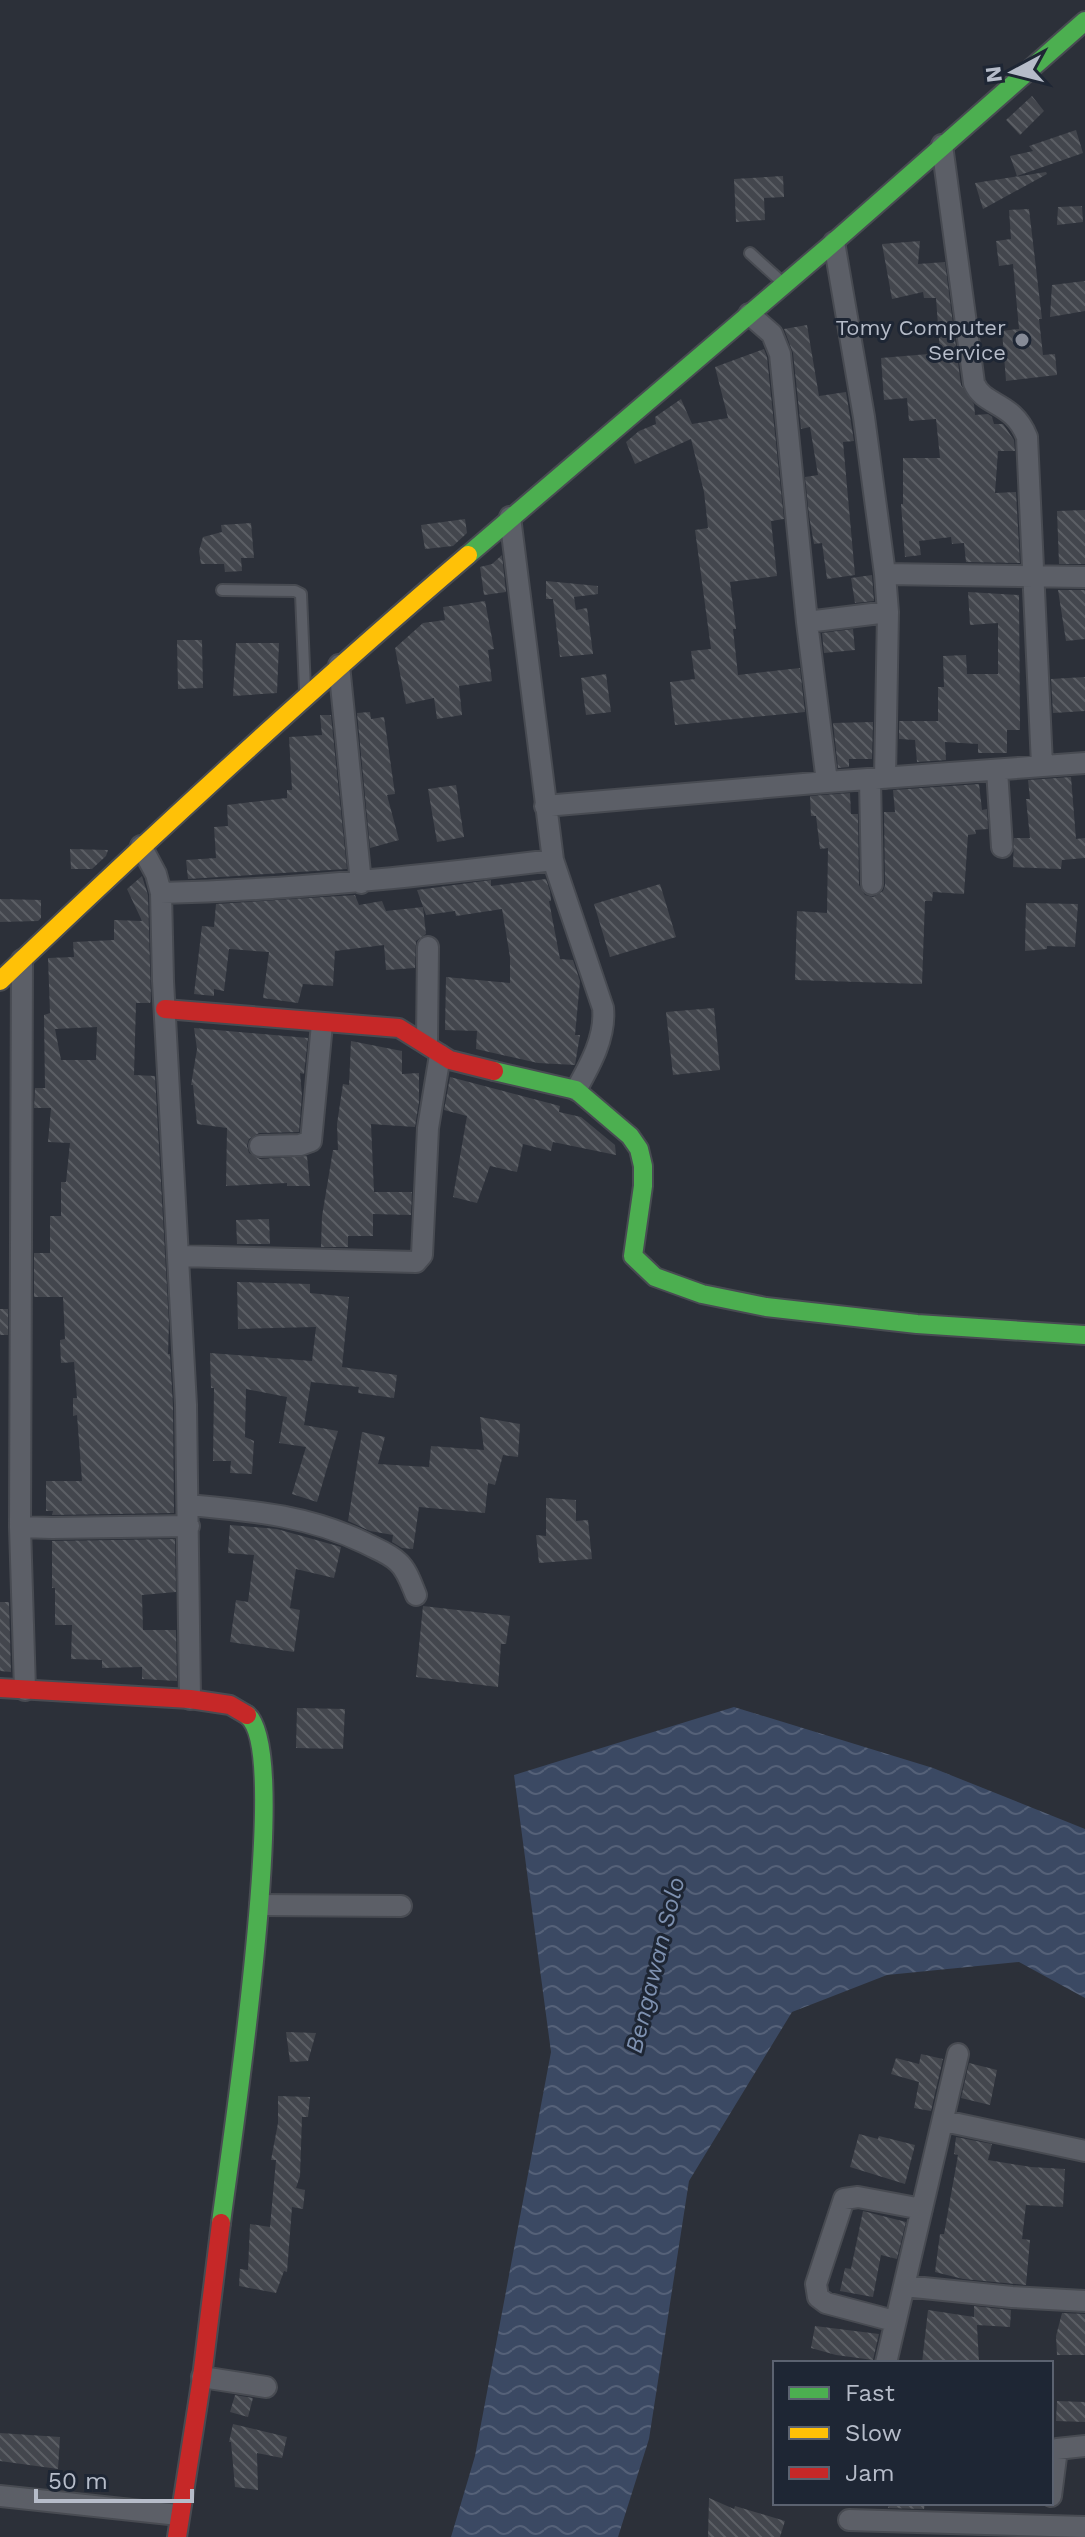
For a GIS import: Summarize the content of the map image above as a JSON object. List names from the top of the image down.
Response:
{
  "water": ["Bengawan Solo"],
  "places": ["Tomy Computer Service"],
  "legend": ["Fast", "Slow", "Jam"],
  "scale_bar": "50 m",
  "north": "left"
}
